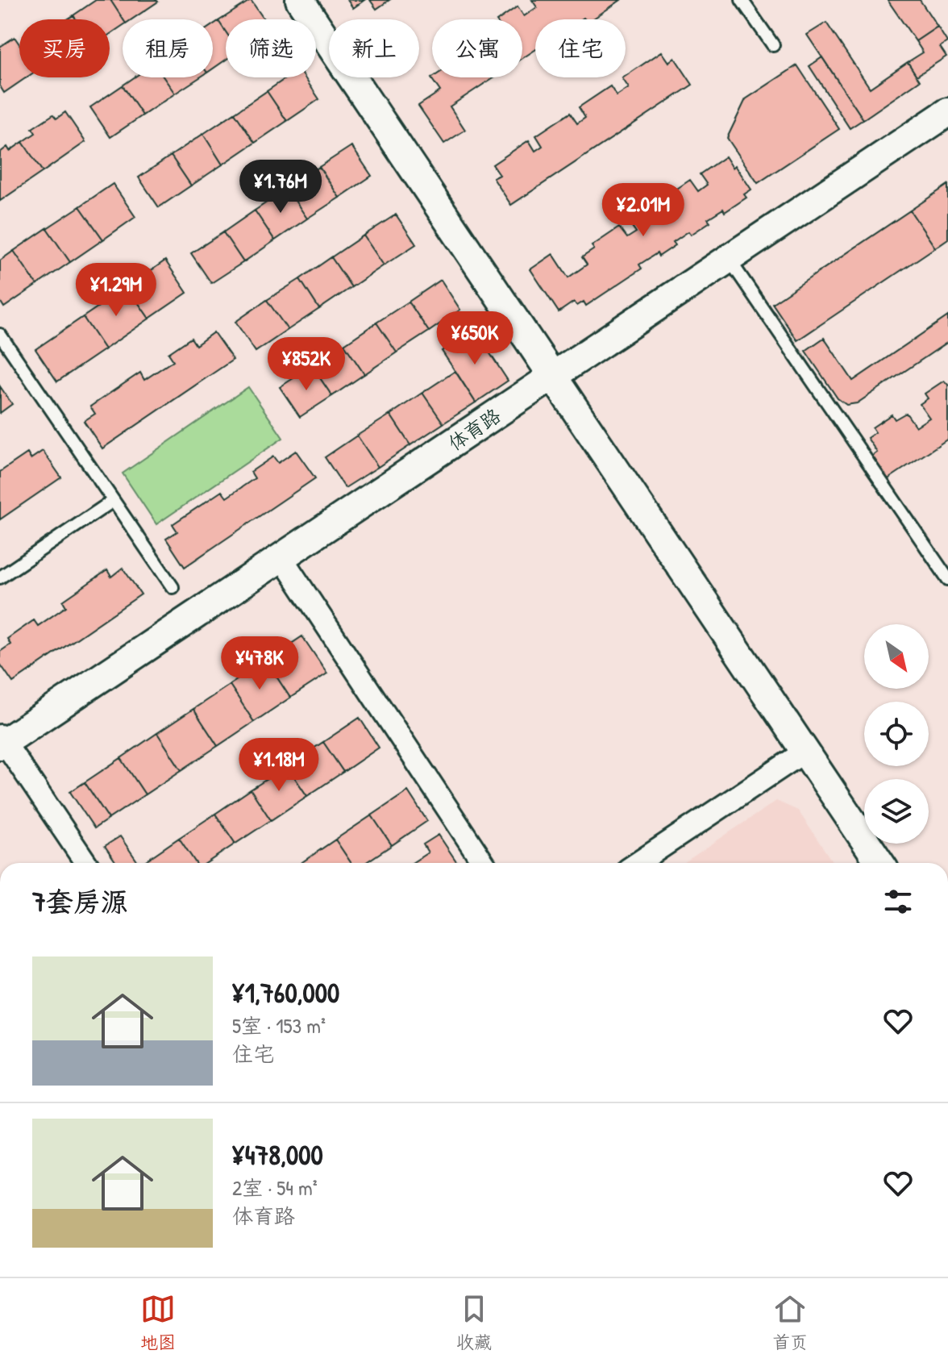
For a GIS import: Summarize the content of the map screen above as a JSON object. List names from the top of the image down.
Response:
{
  "streets": {
    "street": ["体育路"]
  },
  "north": "bottom right",
  "page": {
    "chip": [
      "买房",
      "租房",
      "筛选",
      "新上",
      "公寓",
      "住宅"
    ],
    "price": [
      "¥1.76M",
      "¥2.01M",
      "¥1.29M",
      "¥650K",
      "¥852K",
      "¥478K",
      "¥1.18M"
    ],
    "heading": "7套房源",
    "list": [
      {
        "name": "¥1,760,000",
        "note": "5室 · 153 m² · 住宅"
      },
      {
        "name": "¥478,000",
        "note": "2室 · 54 m² · 体育路"
      }
    ],
    "tabs": ["地图", "收藏", "首页"]
  }
}
